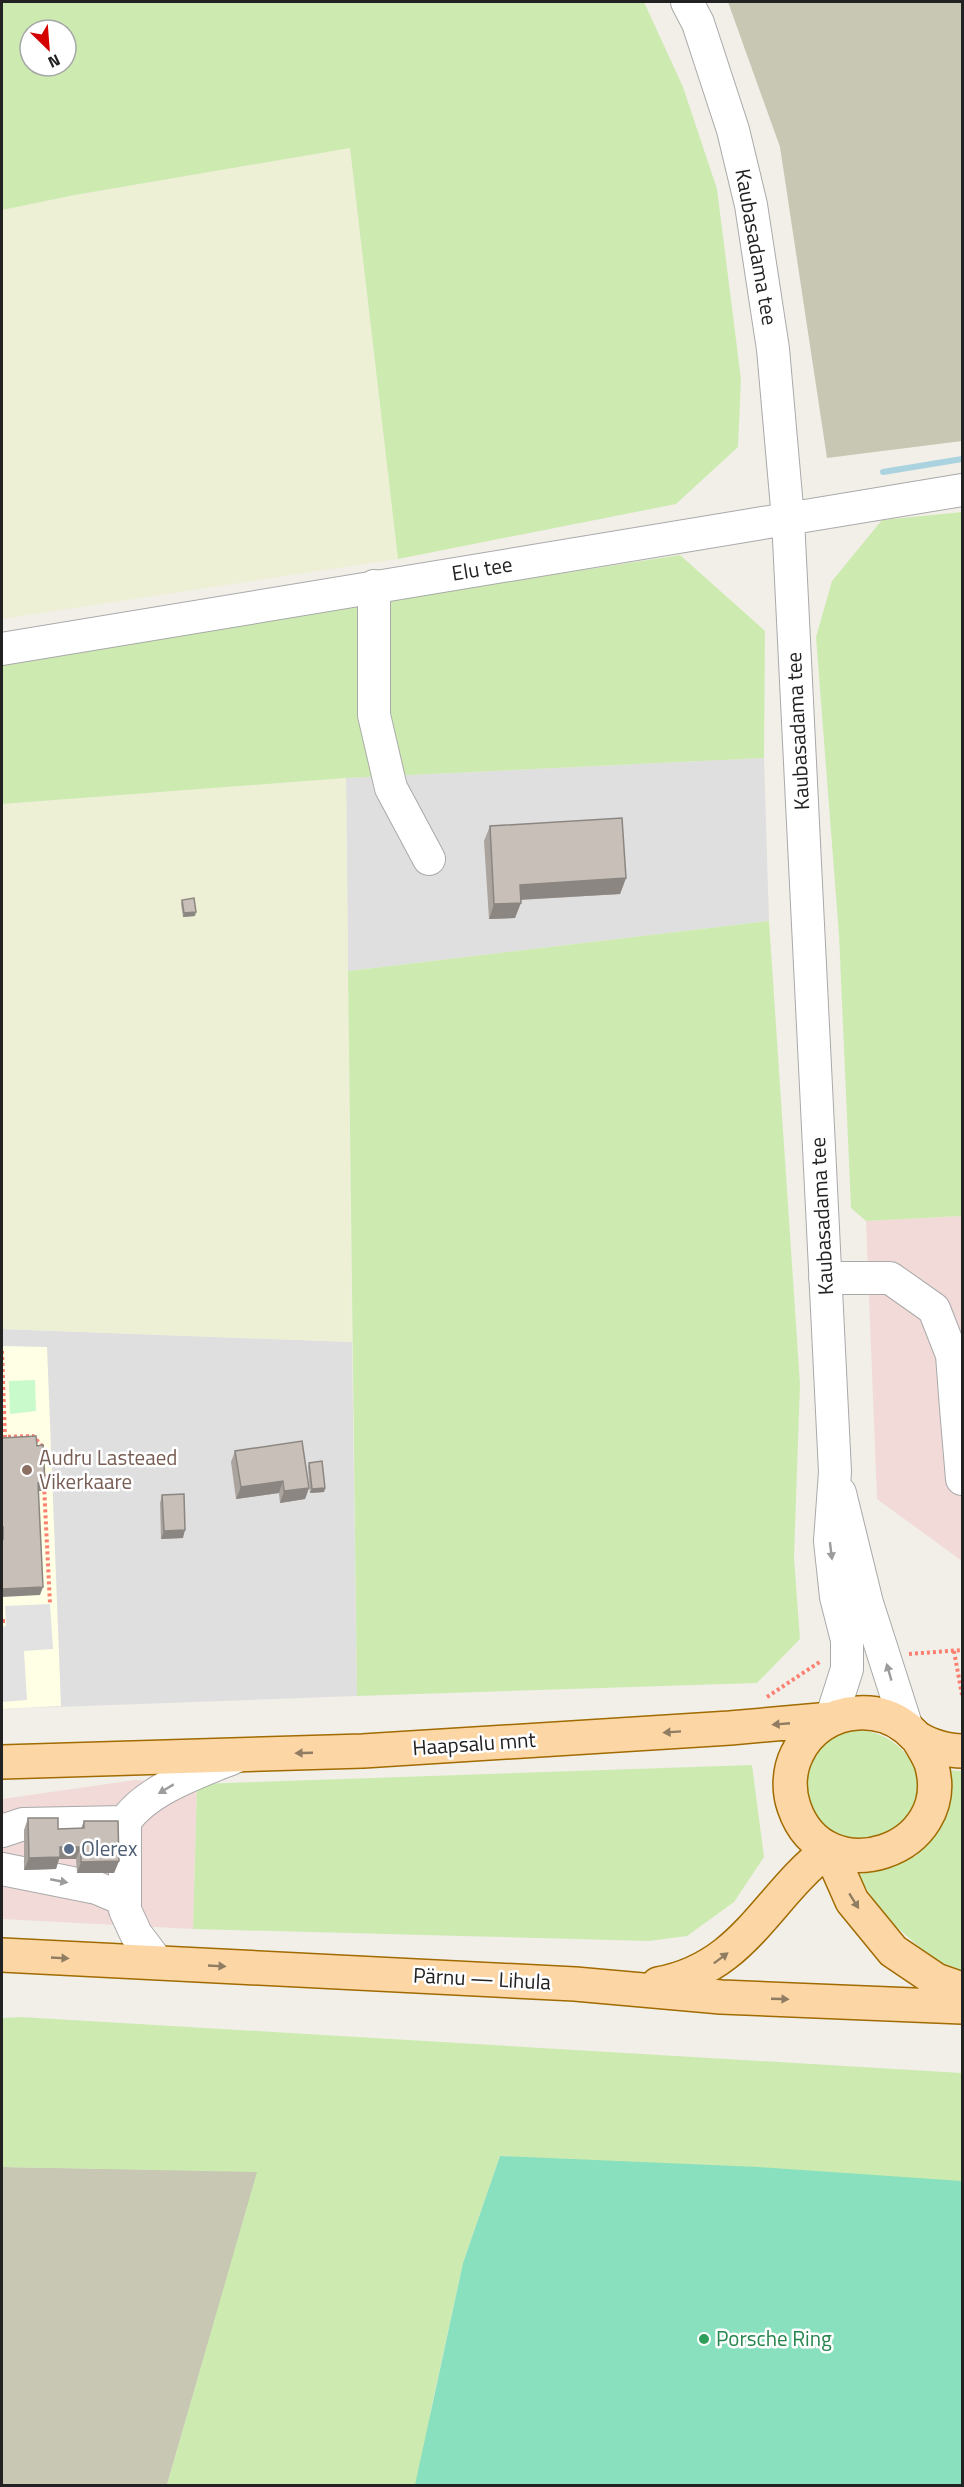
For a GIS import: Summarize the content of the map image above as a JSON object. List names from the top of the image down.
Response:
{
  "streets": {
    "main road": ["Haapsalu mnt", "Pärnu — Lihula"],
    "street": ["Kaubasadama tee", "Elu tee"]
  },
  "crossings": [
    ["Kaubasadama tee", "Elu tee"],
    ["Kaubasadama tee", "Haapsalu mnt"]
  ],
  "one_way": ["Haapsalu mnt"],
  "places": ["Audru Lasteaed Vikerkaare", "Olerex", "Porsche Ring"],
  "north": "bottom right"
}
